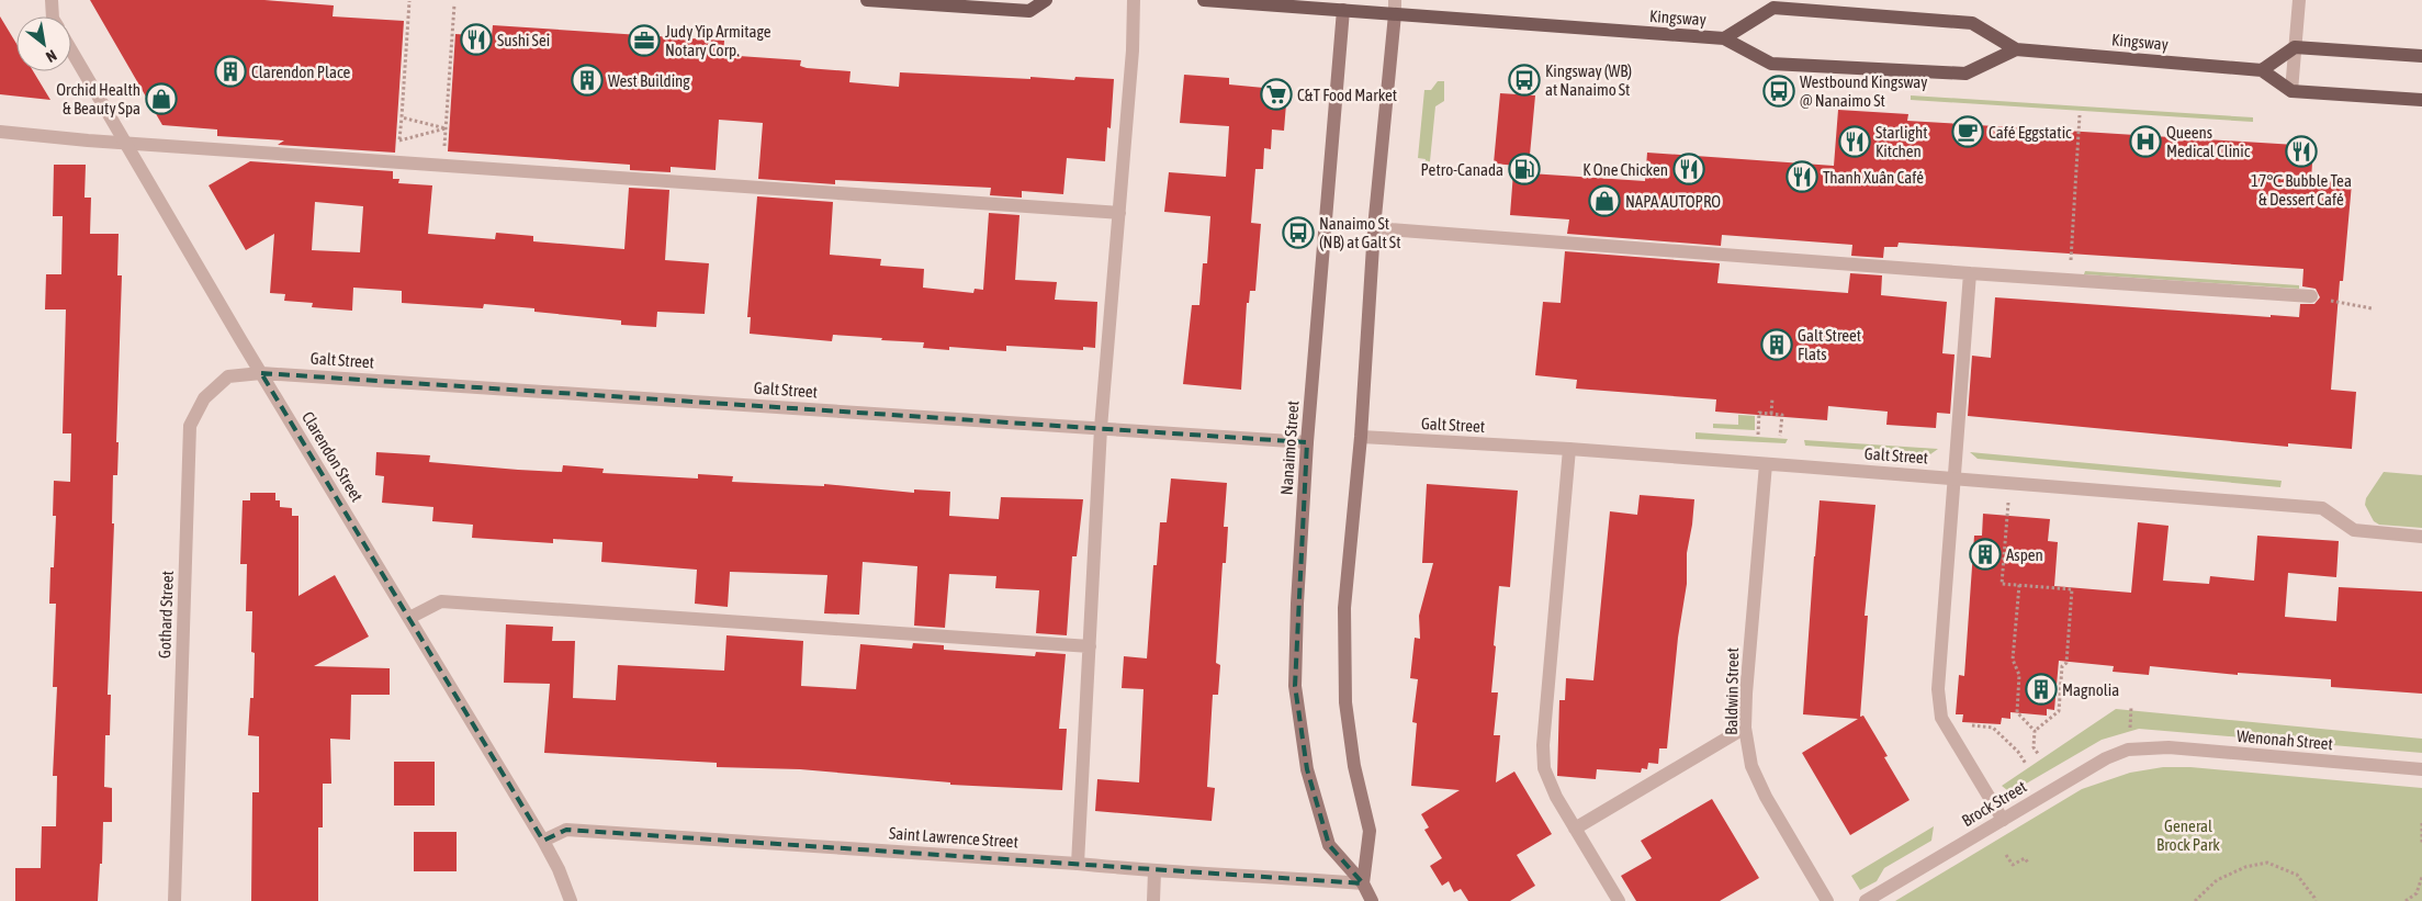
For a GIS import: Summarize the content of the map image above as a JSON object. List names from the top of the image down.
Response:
{
  "streets": {
    "main road": ["Kingsway", "Nanaimo Street"],
    "street": [
      "Galt Street",
      "Clarendon Street",
      "Gothard Street",
      "Baldwin Street",
      "Wenonah Street",
      "Brock Street",
      "Saint Lawrence Street"
    ]
  },
  "crossings": [
    ["Kingsway", "Nanaimo Street"],
    ["Galt Street", "Nanaimo Street"],
    ["Galt Street", "Clarendon Street"],
    ["Galt Street", "Gothard Street"],
    ["Galt Street", "Baldwin Street"],
    ["Nanaimo Street", "Saint Lawrence Street"],
    ["Clarendon Street", "Gothard Street"],
    ["Clarendon Street", "Saint Lawrence Street"],
    ["Wenonah Street", "Brock Street"]
  ],
  "parks": ["General Brock Park"],
  "places": {
    "restaurant": [
      "Sushi Sei",
      "Starlight Kitchen",
      "17℃ Bubble Tea & Dessert Café",
      "K One Chicken",
      "Thanh Xuân Café"
    ],
    "office": ["Judy Yip Armitage Notary Corp."],
    "building": [
      "Clarendon Place",
      "West Building",
      "Galt Street Flats",
      "Aspen",
      "Magnolia"
    ],
    "bus stop": ["Kingsway (WB) at Nanaimo St", "Westbound Kingsway @ Nanaimo St", "Nanaimo St (NB) at Galt St"],
    "supermarket": ["C&T Food Market"],
    "shop": ["Orchid Health & Beauty Spa", "NAPA AUTOPRO"],
    "cafe": ["Café Eggstatic"],
    "hospital": ["Queens Medical Clinic"],
    "fuel station": ["Petro-Canada"]
  },
  "north": "bottom right"
}
